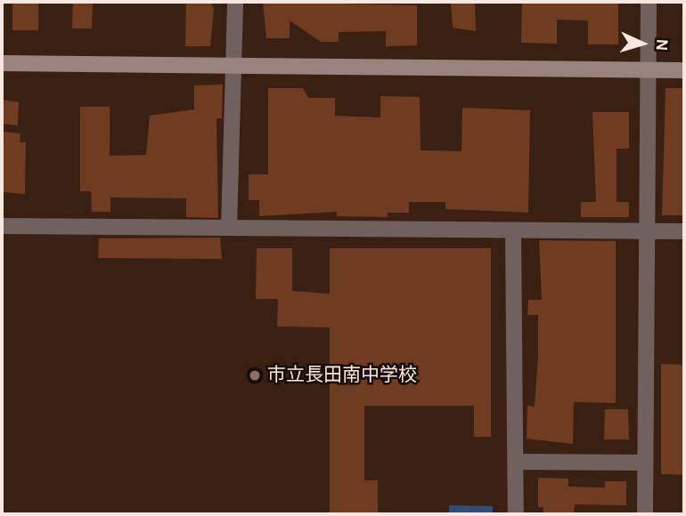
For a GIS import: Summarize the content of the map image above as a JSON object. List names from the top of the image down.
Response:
{
  "places": ["市立長田南中学校"],
  "north": "right"
}
